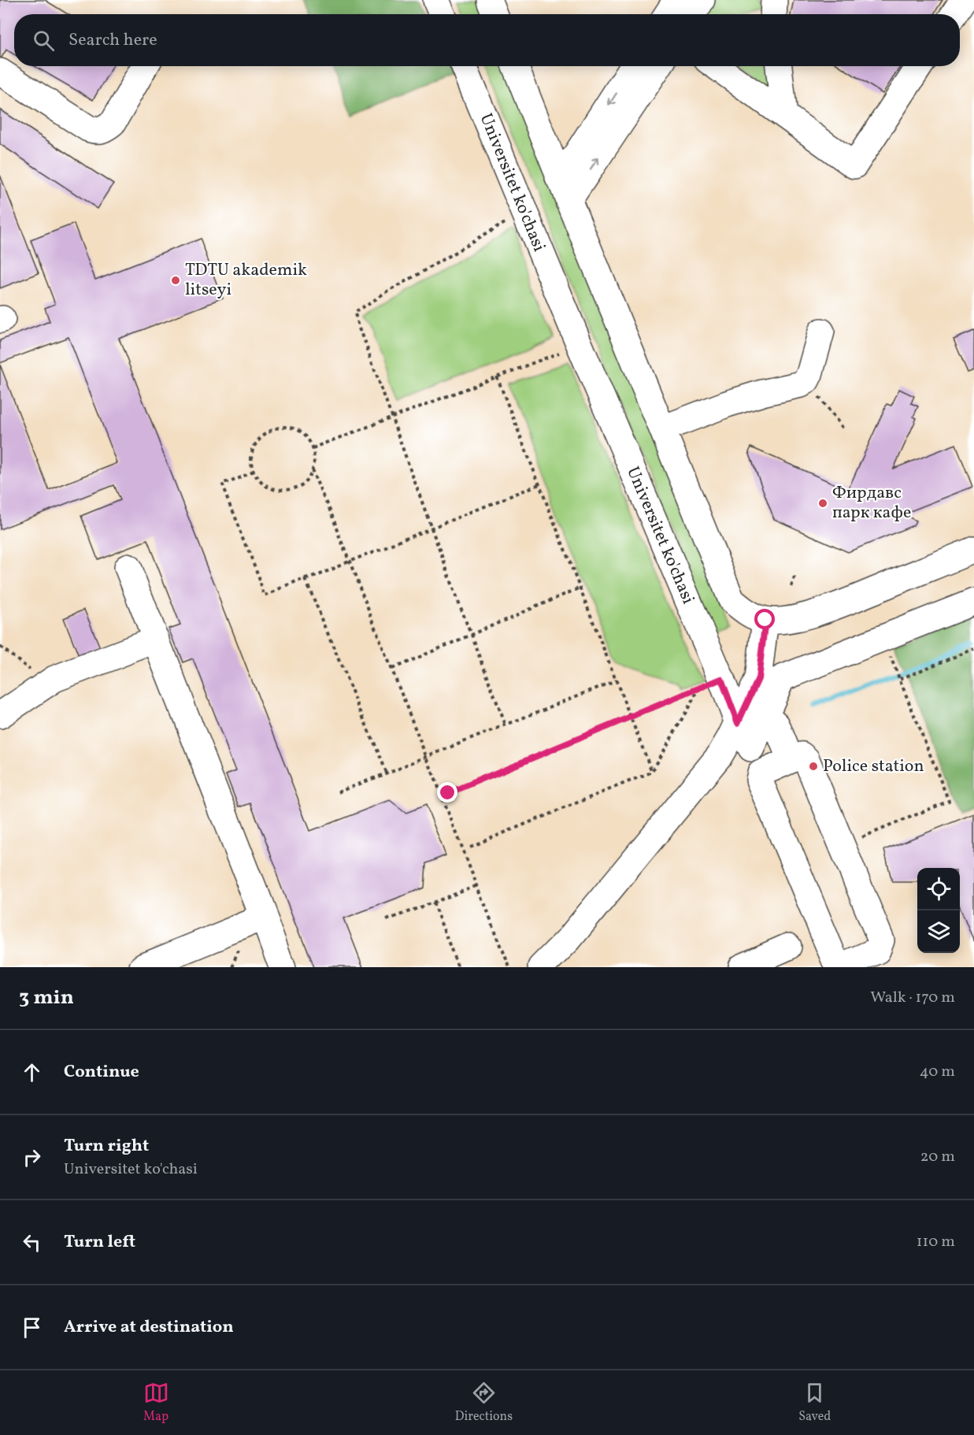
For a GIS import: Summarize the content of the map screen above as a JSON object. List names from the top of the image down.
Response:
{
  "streets": {
    "street": ["Universitet ko'chasi"]
  },
  "places": ["TDTU akademik litseyi", "Фирдавс парк кафе", "Police station"],
  "page": {
    "search": "Search here",
    "heading": ["3 min", "Walk · 170 m"],
    "list": [
      ["Continue", "40 m"],
      ["Turn right", "Universitet ko'chasi", "20 m"],
      ["Turn left", "110 m"],
      "Arrive at destination"
    ],
    "nav": ["Map", "Directions", "Saved"]
  }
}
